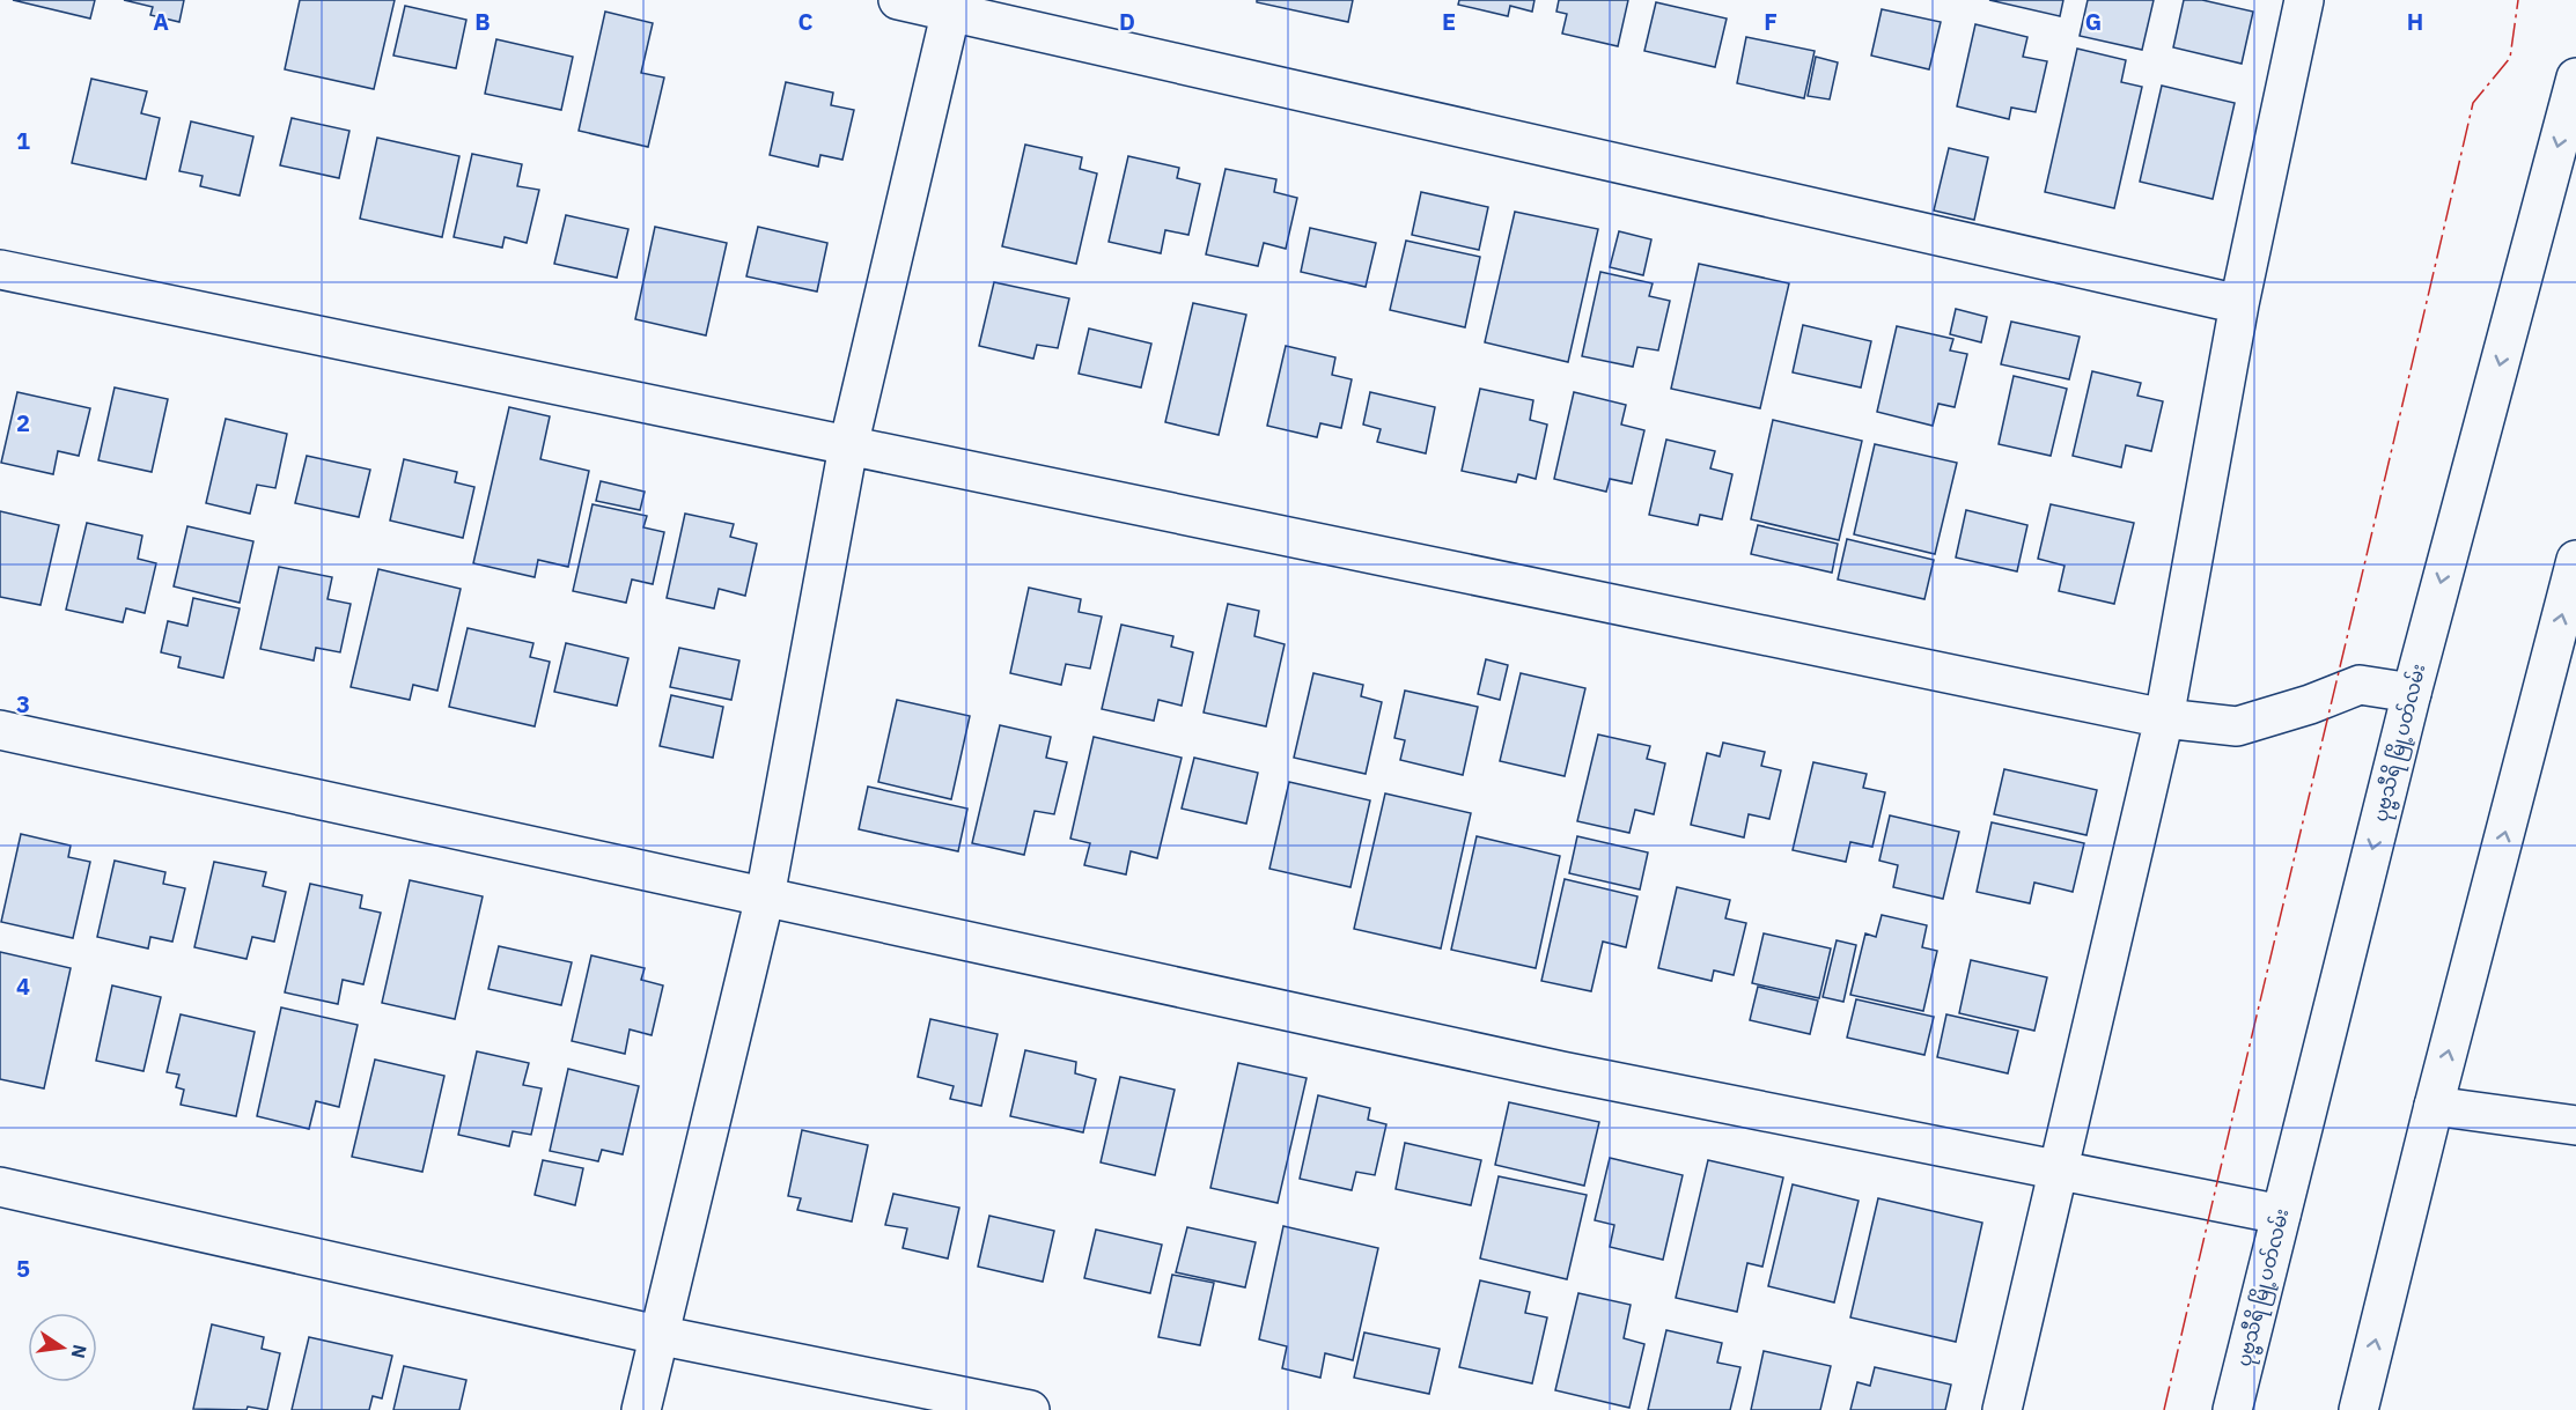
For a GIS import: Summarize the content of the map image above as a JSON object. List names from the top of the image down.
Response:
{
  "streets": {
    "street": ["ပုဗ္ဗသီရိ မြို့ပတ်လမ်း"]
  },
  "north": "right",
  "grid": {
    "columns": [
      "A",
      "B",
      "C",
      "D",
      "E",
      "F",
      "G",
      "H"
    ],
    "rows": [
      "1",
      "2",
      "3",
      "4",
      "5"
    ]
  }
}
